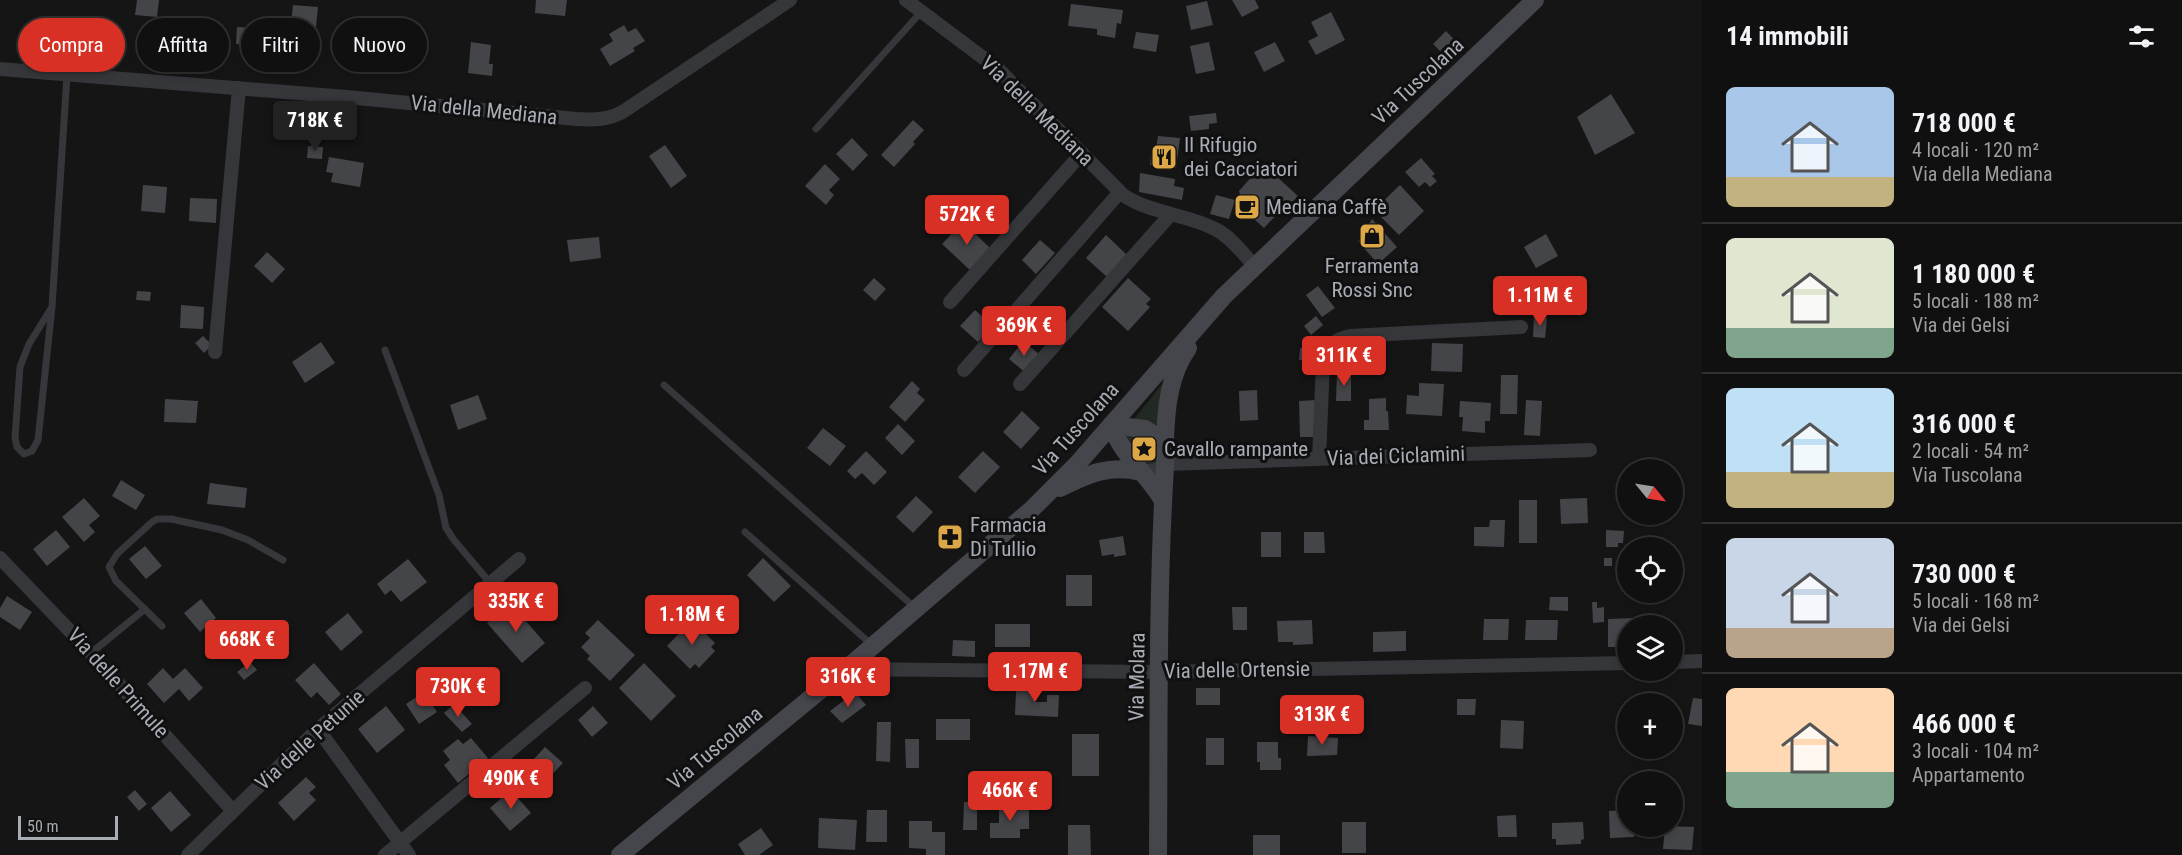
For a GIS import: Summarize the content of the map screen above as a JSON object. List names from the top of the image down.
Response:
{
  "streets": {
    "main road": ["Via Tuscolana", "Via Molara"],
    "street": [
      "Via della Mediana",
      "Via dei Ciclamini",
      "Via delle Ortensie",
      "Via delle Primule",
      "Via delle Petunie"
    ]
  },
  "crossings": [
    ["Via Tuscolana", "Via della Mediana"],
    ["Via Tuscolana", "Via delle Ortensie"],
    ["Via Tuscolana", "Via Molara"],
    ["Via dei Ciclamini", "Via Molara"],
    ["Via delle Ortensie", "Via Molara"],
    ["Via delle Primule", "Via delle Petunie"]
  ],
  "places": {
    "restaurant": ["Il Rifugio dei Cacciatori"],
    "cafe": ["Mediana Caffè"],
    "shop": ["Ferramenta Rossi Snc"],
    "place": ["Cavallo rampante"],
    "pharmacy": ["Farmacia Di Tullio"]
  },
  "scale_bar": "50 m",
  "north": "bottom right",
  "page": {
    "heading": "14 immobili",
    "chip": [
      "Compra",
      "Affitta",
      "Filtri",
      "Nuovo"
    ],
    "list": [
      {
        "name": "718 000 €",
        "note": "4 locali · 120 m² · Via della Mediana"
      },
      {
        "name": "1 180 000 €",
        "note": "5 locali · 188 m² · Via dei Gelsi"
      },
      {
        "name": "316 000 €",
        "note": "2 locali · 54 m² · Via Tuscolana"
      },
      {
        "name": "730 000 €",
        "note": "5 locali · 168 m² · Via dei Gelsi"
      },
      {
        "name": "466 000 €",
        "note": "3 locali · 104 m² · Appartamento"
      }
    ],
    "price": [
      "718K €",
      "572K €",
      "1.11M €",
      "369K €",
      "311K €",
      "335K €",
      "1.18M €",
      "668K €",
      "1.17M €",
      "316K €",
      "730K €",
      "313K €",
      "490K €",
      "466K €"
    ],
    "map_buttons": ["+", "−"],
    "scale": "50 m"
  }
}
